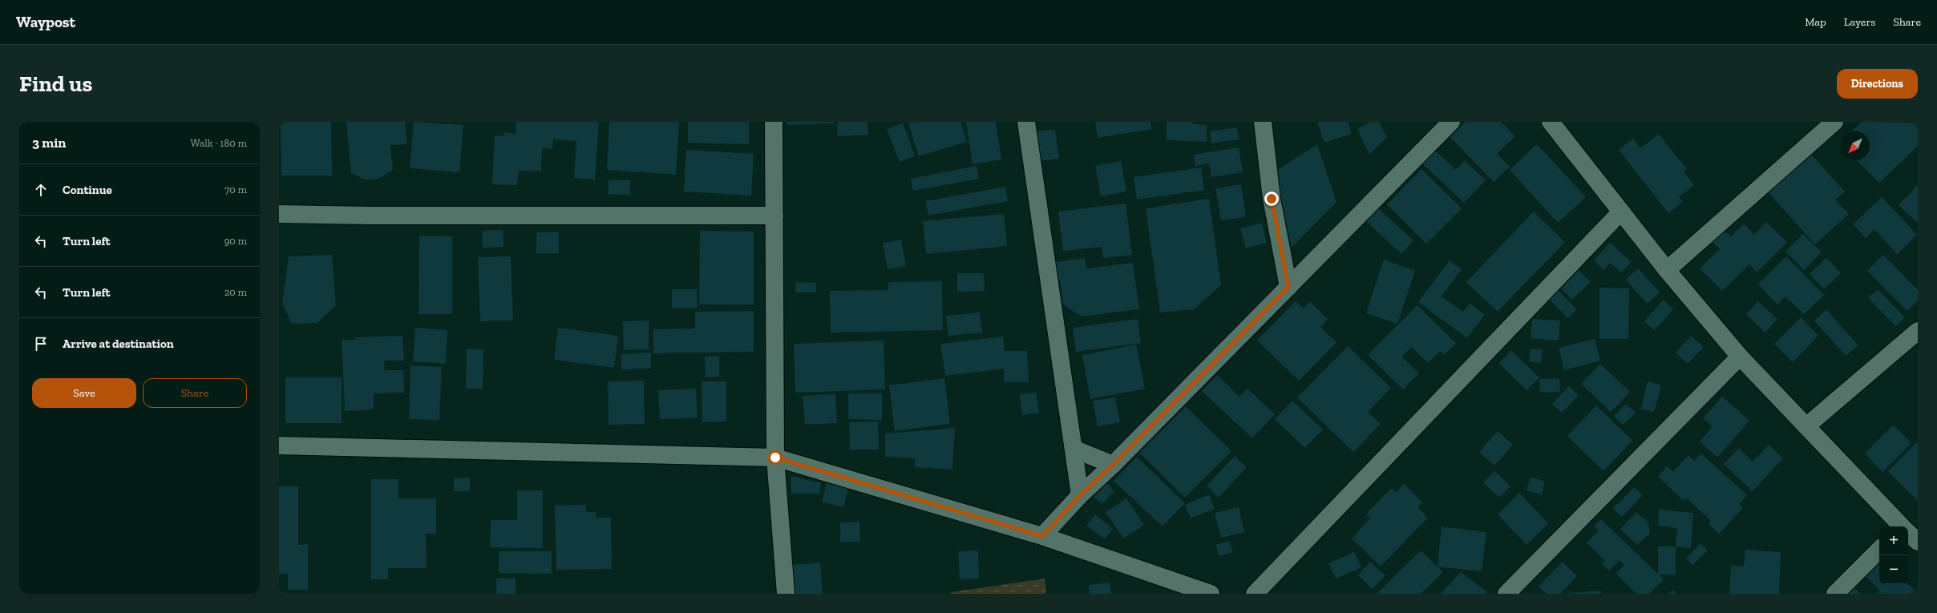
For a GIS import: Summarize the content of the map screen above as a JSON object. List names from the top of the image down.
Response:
{
  "north": "bottom left",
  "page": {
    "header": "Waypost",
    "nav": ["Map", "Layers", "Share"],
    "buttons": [
      "Directions",
      ["Save", "Share"]
    ],
    "title": "Find us",
    "heading": ["3 min", "Walk · 180 m"],
    "list": [
      ["Continue", "70 m"],
      ["Turn left", "90 m"],
      ["Turn left", "20 m"],
      "Arrive at destination"
    ],
    "map_buttons": ["+", "−"]
  }
}
